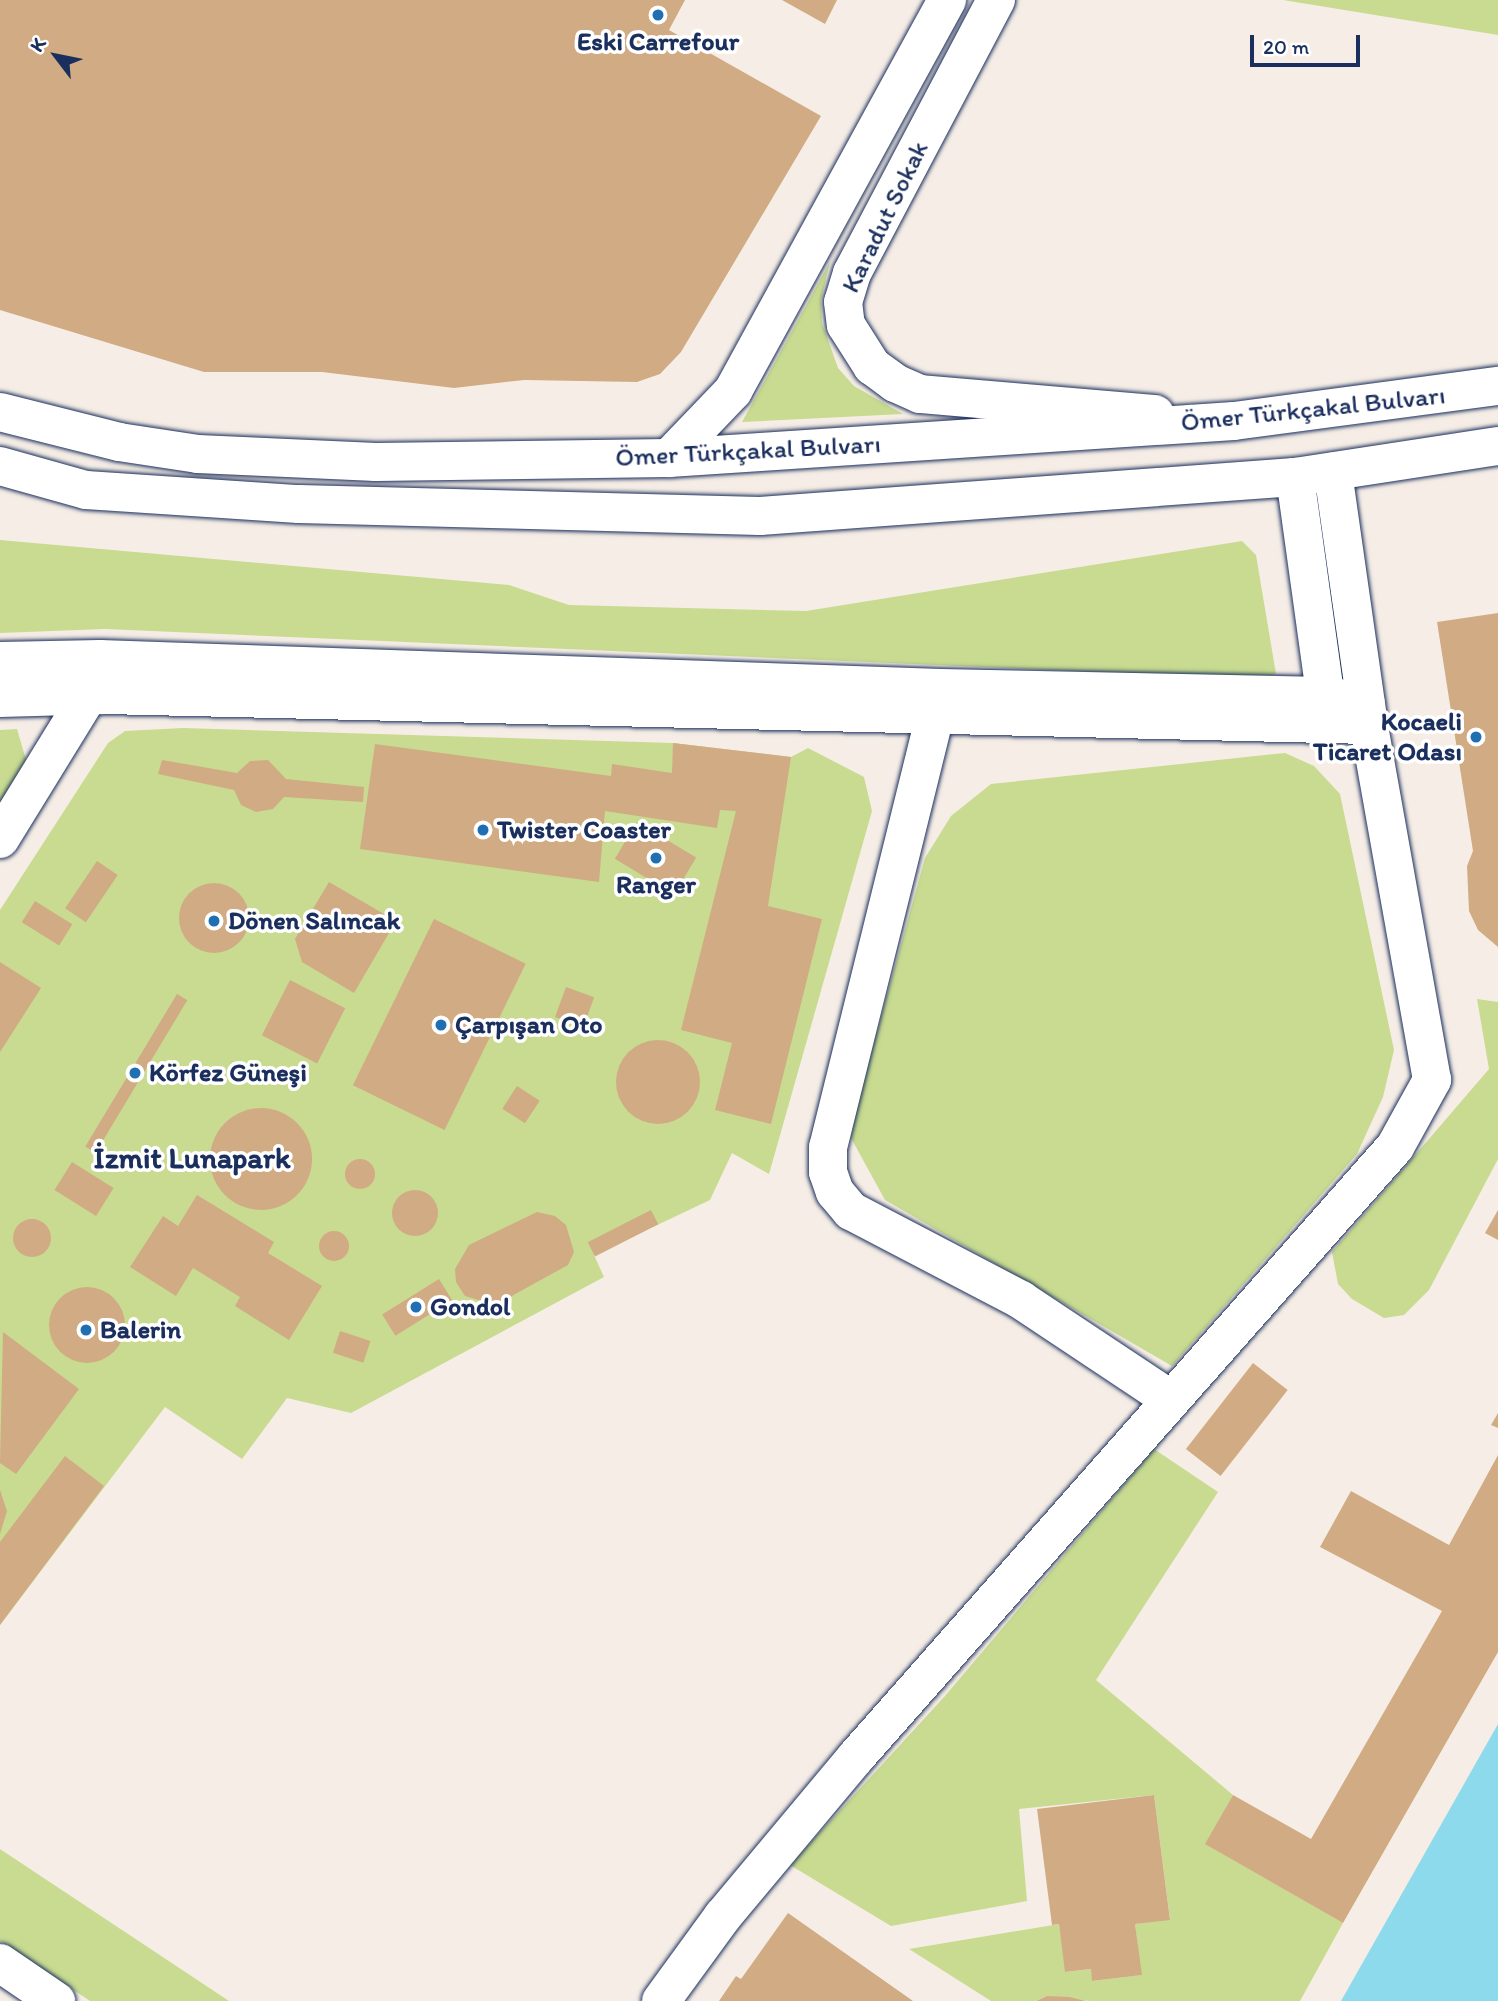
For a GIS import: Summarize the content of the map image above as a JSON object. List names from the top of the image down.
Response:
{
  "streets": {
    "street": ["Karadut Sokak", "Ömer Türkçakal Bulvarı"]
  },
  "crossings": [
    ["Karadut Sokak", "Ömer Türkçakal Bulvarı"]
  ],
  "districts": ["İzmit Lunapark"],
  "places": [
    "Eski Carrefour",
    "Kocaeli Ticaret Odası",
    "Twister Coaster",
    "Ranger",
    "Dönen Salıncak",
    "Çarpışan Oto",
    "Körfez Güneşi",
    "Gondol",
    "Balerin"
  ],
  "scale_bar": "20 m",
  "north": "top left"
}
